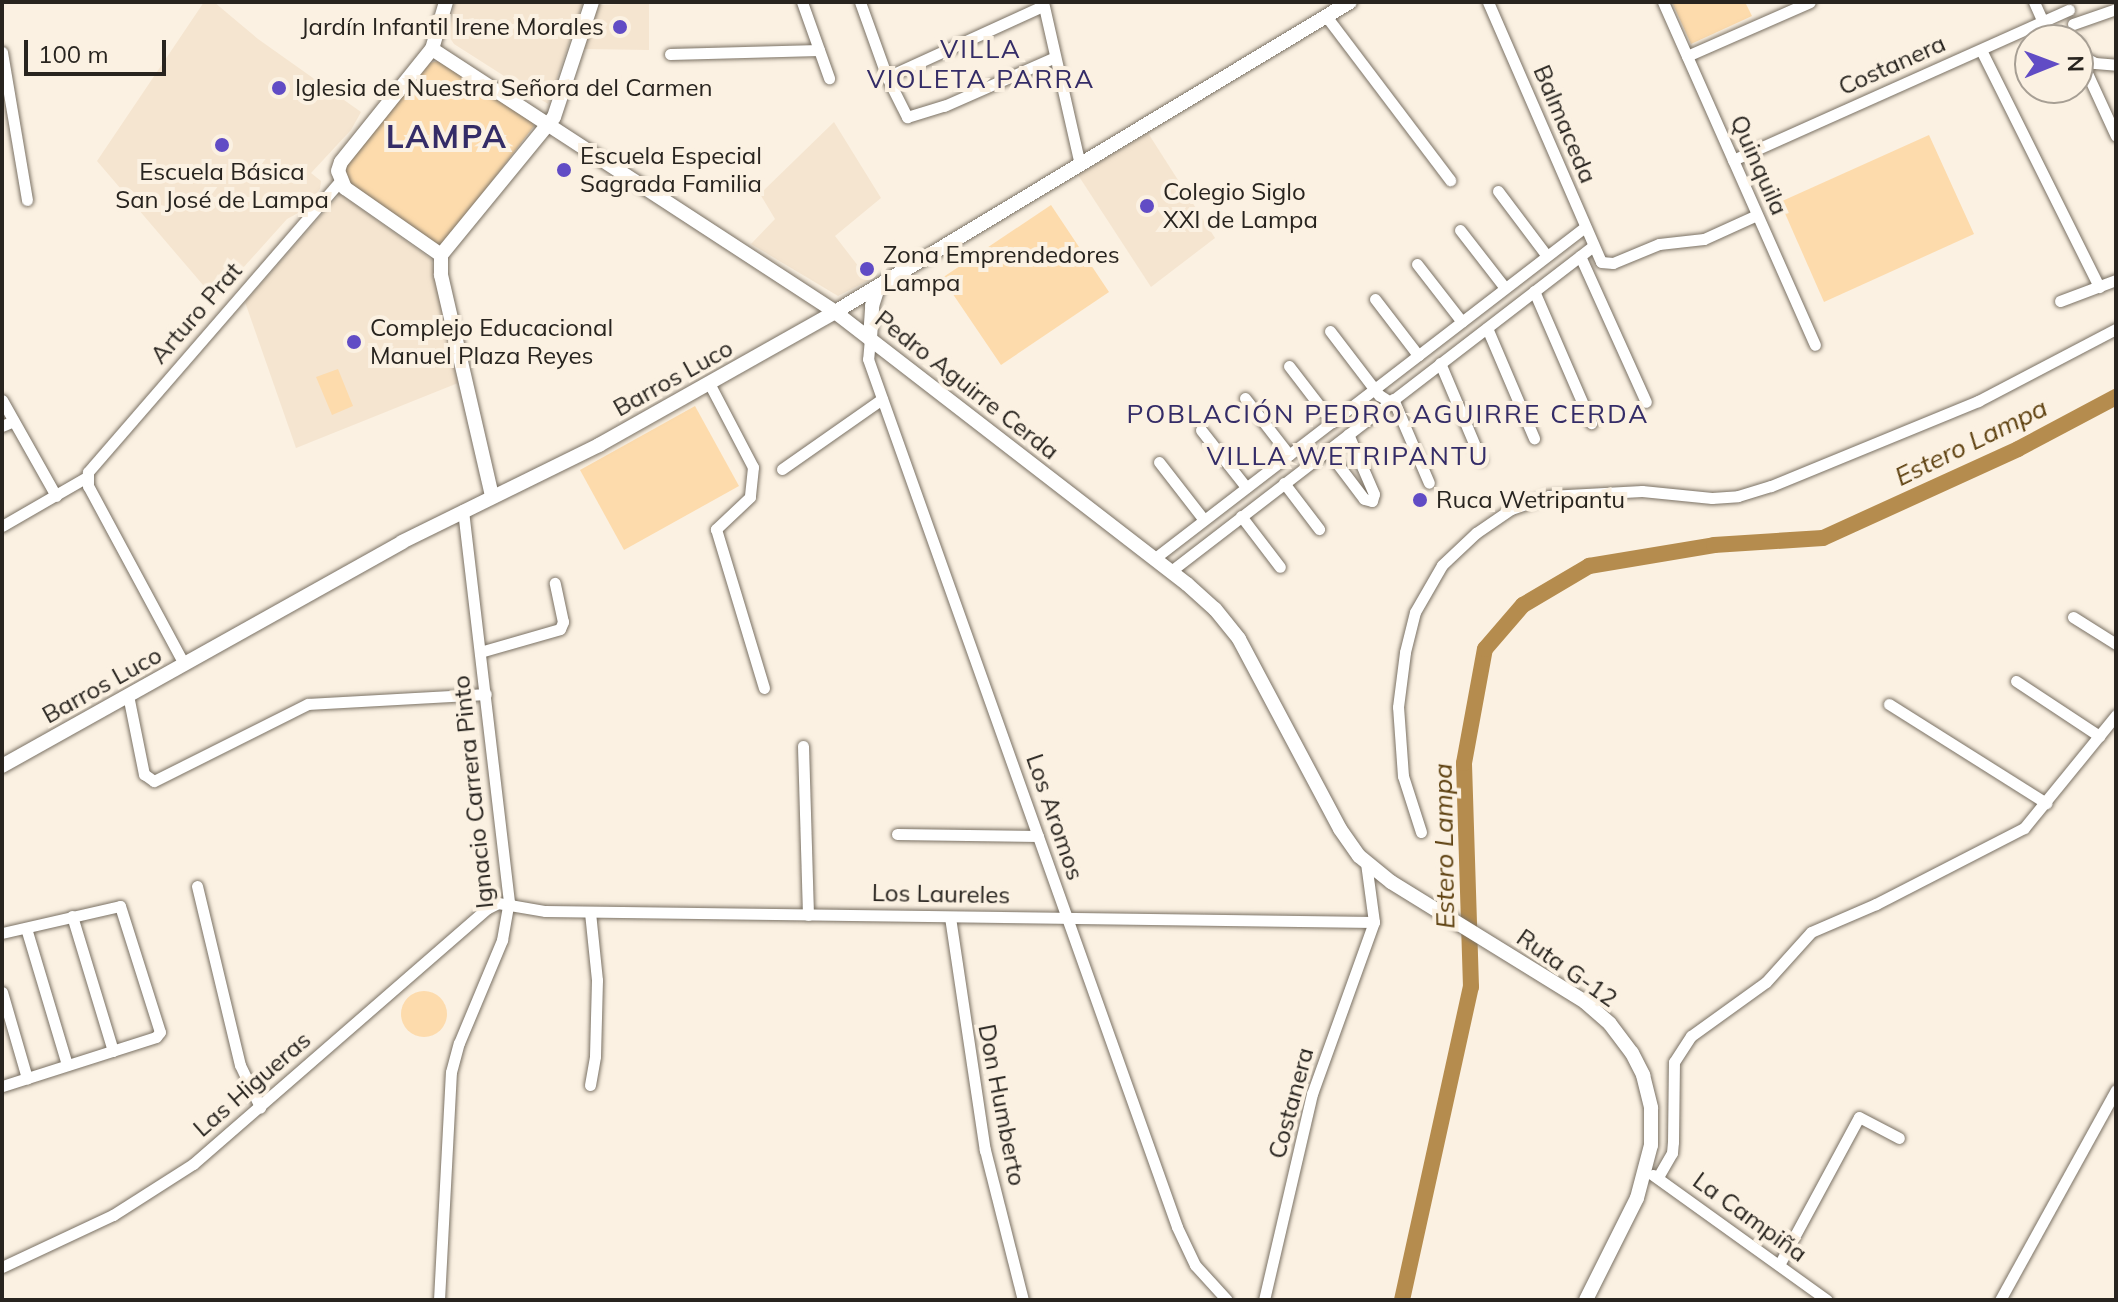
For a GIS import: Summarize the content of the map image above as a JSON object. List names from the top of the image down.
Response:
{
  "streets": {
    "main road": [
      "Arturo Prat",
      "Barros Luco",
      "Pedro Aguirre Cerda",
      "Ruta G-12"
    ],
    "street": [
      "Costanera",
      "Balmaceda",
      "Quinquila",
      "Ignacio Carrera Pinto",
      "Los Aromos",
      "Los Laureles",
      "Las Higueras",
      "Don Humberto",
      "La Campiña"
    ]
  },
  "crossings": [
    ["Costanera", "Quinquila"],
    ["Costanera", "Los Laureles"],
    ["Balmaceda", "Quinquila"],
    ["Arturo Prat", "Pedro Aguirre Cerda"],
    ["Barros Luco", "Pedro Aguirre Cerda"],
    ["Barros Luco", "Ignacio Carrera Pinto"],
    ["Pedro Aguirre Cerda", "Los Aromos"],
    ["Pedro Aguirre Cerda", "Ruta G-12"],
    ["Ignacio Carrera Pinto", "Los Laureles"],
    ["Ignacio Carrera Pinto", "Las Higueras"],
    ["Los Aromos", "Los Laureles"],
    ["Los Laureles", "Las Higueras"],
    ["Los Laureles", "Don Humberto"],
    ["Ruta G-12", "La Campiña"]
  ],
  "districts": [
    "VILLA VIOLETA PARRA",
    "LAMPA",
    "POBLACIÓN PEDRO AGUIRRE CERDA",
    "VILLA WETRIPANTU"
  ],
  "water": ["Estero Lampa"],
  "places": [
    "Jardín Infantil Irene Morales",
    "Iglesia de Nuestra Señora del Carmen",
    "Escuela Básica San José de Lampa",
    "Escuela Especial Sagrada Familia",
    "Colegio Siglo XXI de Lampa",
    "Zona Emprendedores Lampa",
    "Complejo Educacional Manuel Plaza Reyes",
    "Ruca Wetripantu"
  ],
  "scale_bar": "100 m",
  "north": "right"
}
